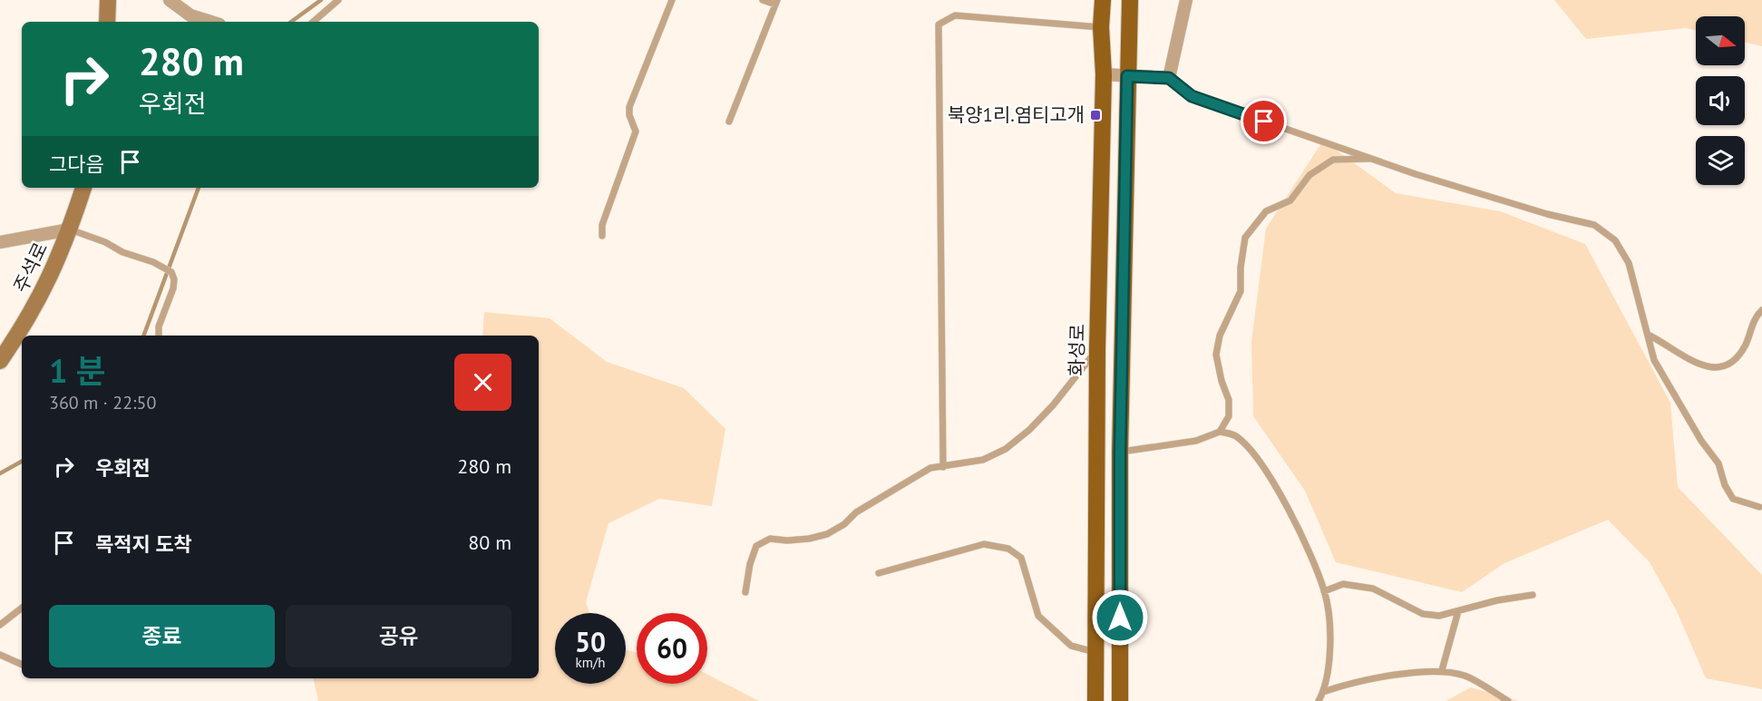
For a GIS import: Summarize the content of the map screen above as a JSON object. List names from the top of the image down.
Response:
{
  "streets": {
    "main road": ["주석로", "화성로"]
  },
  "places": {
    "transit": ["북양1리.염티고개"]
  },
  "north": "right",
  "page": {
    "turn": ["280 m", "우회전"],
    "then": "그다음",
    "heading": ["1 분", "360 m · 22:50"],
    "list": [
      {
        "name": "우회전",
        "value": "280 m"
      },
      {
        "name": "목적지 도착",
        "value": "80 m"
      }
    ],
    "buttons": ["종료", "공유"],
    "speed": "50 km/h",
    "limit": "60"
  }
}
